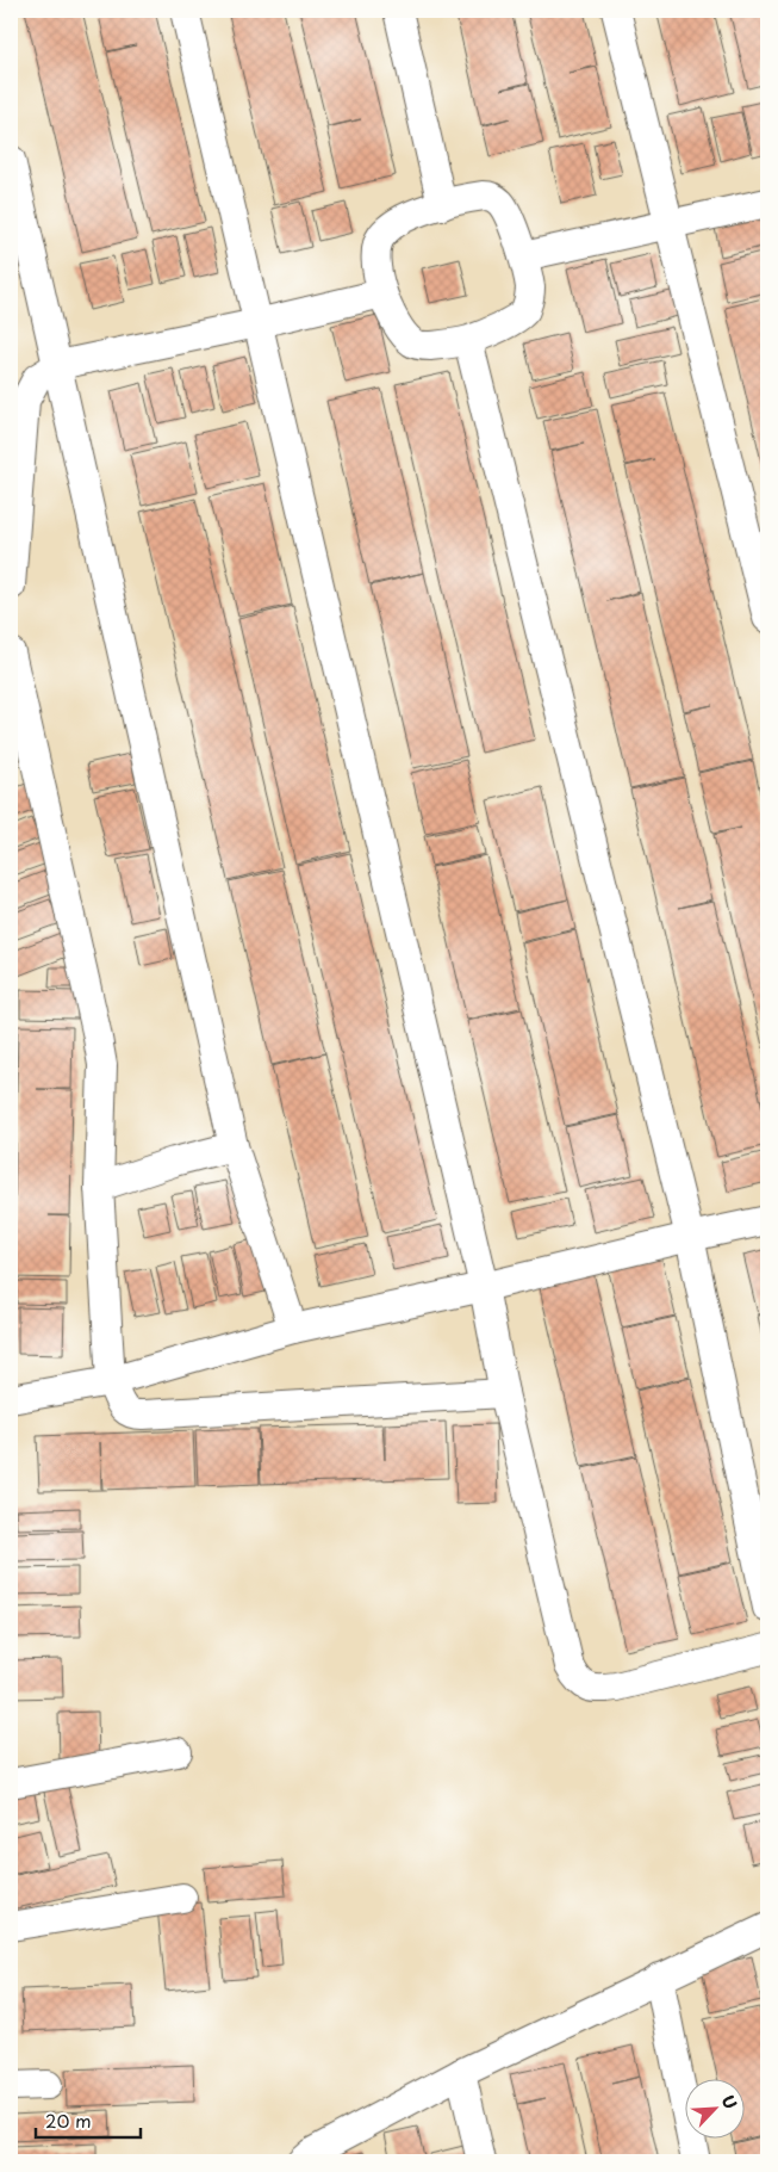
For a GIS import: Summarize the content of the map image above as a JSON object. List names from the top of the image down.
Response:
{
  "scale_bar": "20 m",
  "north": "top right"
}
